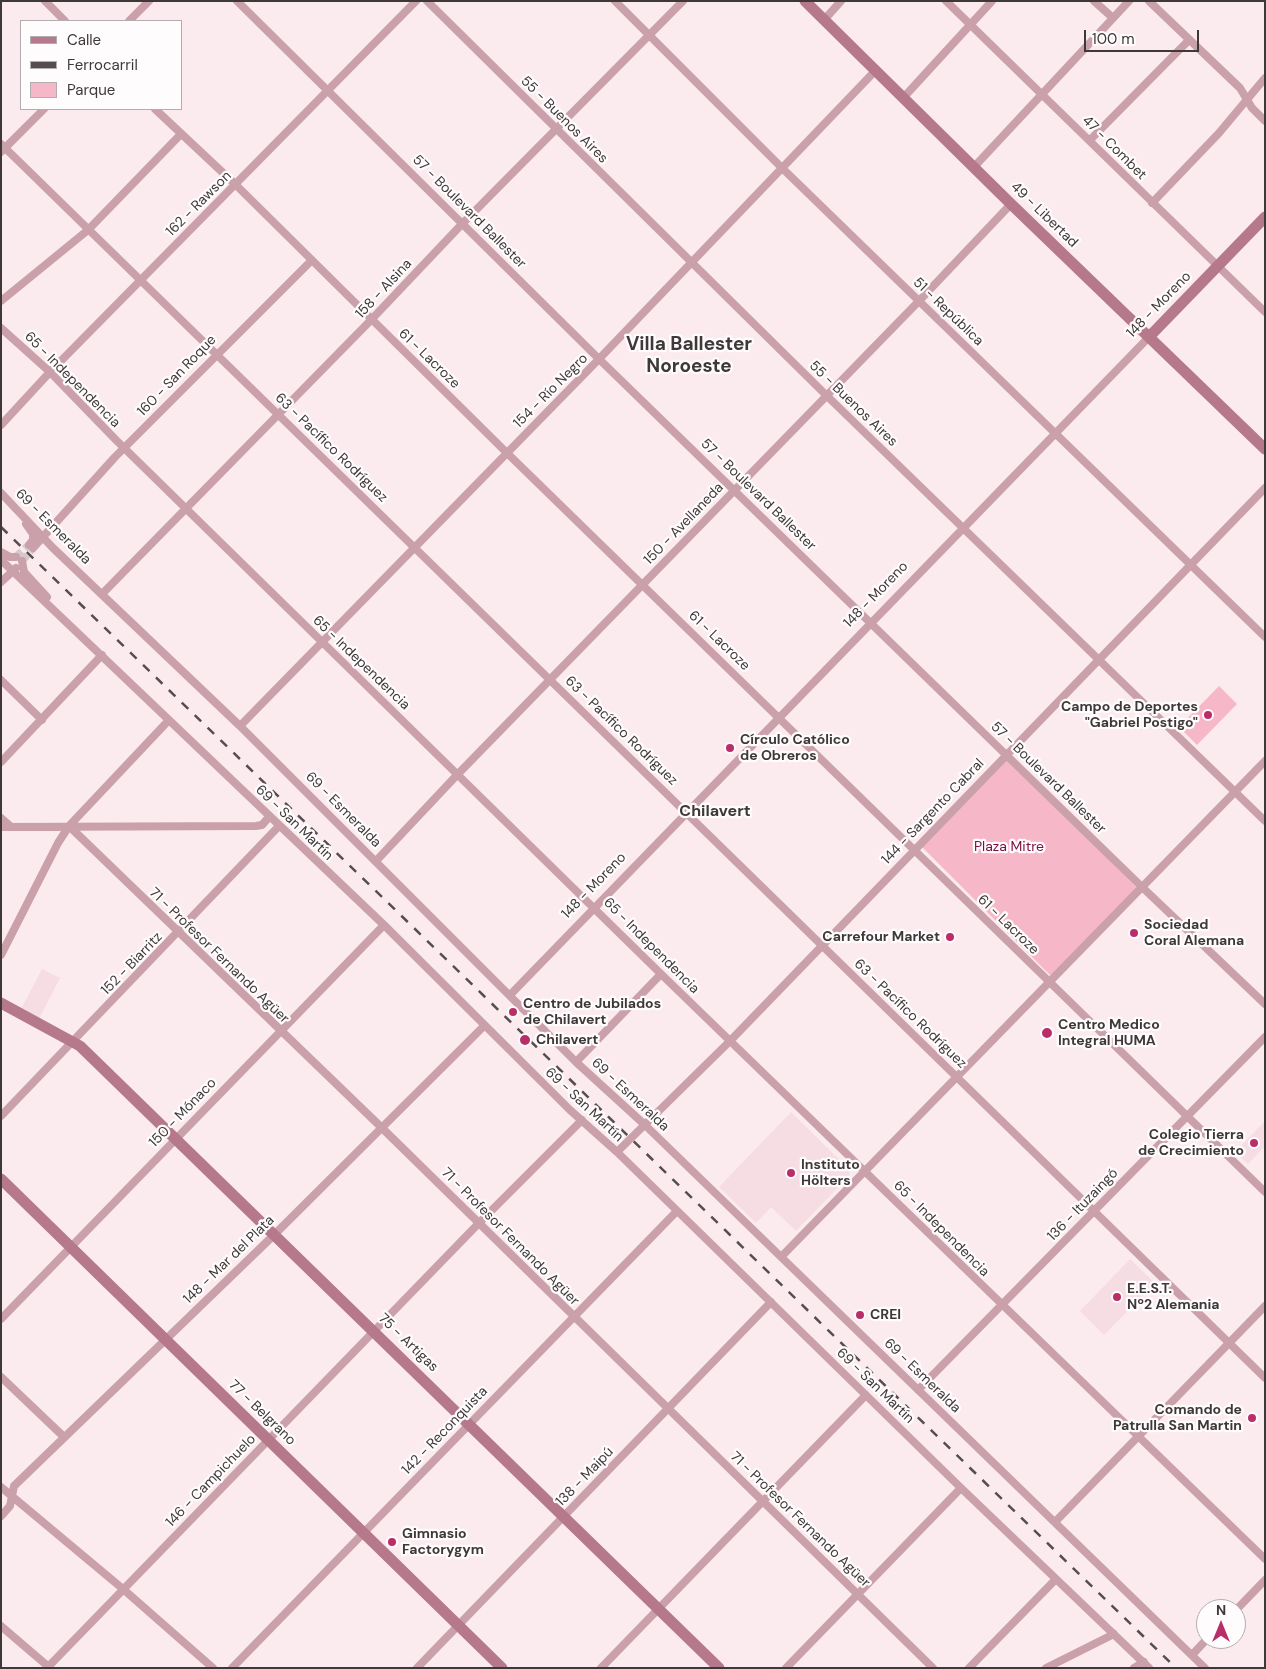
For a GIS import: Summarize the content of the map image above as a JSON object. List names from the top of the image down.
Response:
{
  "streets": {
    "street": [
      "55 - Buenos Aires",
      "47 - Combet",
      "162 - Rawson",
      "57 - Boulevard Ballester",
      "49 - Libertad",
      "158 - Alsina",
      "148 - Moreno",
      "51 - República",
      "61 - Lacroze",
      "160 - San Roque",
      "65 - Independencia",
      "154 - Río Negro",
      "63 - Pacífico Rodríguez",
      "150 - Avellaneda",
      "69 - Esmeralda",
      "144 - Sargento Cabral",
      "69 - San Martín",
      "71 - Profesor Fernando Agüer",
      "152 - Biarritz",
      "150 - Mónaco",
      "136 - Ituzaingó",
      "148 - Mar del Plata",
      "75 - Artigas",
      "77 - Belgrano",
      "142 - Reconquista",
      "138 - Maipú",
      "146 - Campichuelo"
    ]
  },
  "crossings": [
    ["55 - Buenos Aires", "158 - Alsina"],
    ["55 - Buenos Aires", "148 - Moreno"],
    ["55 - Buenos Aires", "154 - Río Negro"],
    ["55 - Buenos Aires", "150 - Avellaneda"],
    ["55 - Buenos Aires", "144 - Sargento Cabral"],
    ["47 - Combet", "148 - Moreno"],
    ["162 - Rawson", "57 - Boulevard Ballester"],
    ["162 - Rawson", "61 - Lacroze"],
    ["162 - Rawson", "65 - Independencia"],
    ["162 - Rawson", "63 - Pacífico Rodríguez"],
    ["57 - Boulevard Ballester", "158 - Alsina"],
    ["57 - Boulevard Ballester", "148 - Moreno"],
    ["57 - Boulevard Ballester", "154 - Río Negro"],
    ["57 - Boulevard Ballester", "150 - Avellaneda"],
    ["57 - Boulevard Ballester", "144 - Sargento Cabral"],
    ["49 - Libertad", "148 - Moreno"],
    ["49 - Libertad", "154 - Río Negro"],
    ["49 - Libertad", "150 - Avellaneda"],
    ["158 - Alsina", "51 - República"],
    ["158 - Alsina", "61 - Lacroze"],
    ["158 - Alsina", "65 - Independencia"],
    ["158 - Alsina", "63 - Pacífico Rodríguez"],
    ["158 - Alsina", "69 - Esmeralda"],
    ["148 - Moreno", "51 - República"],
    ["148 - Moreno", "61 - Lacroze"],
    ["148 - Moreno", "65 - Independencia"],
    ["148 - Moreno", "63 - Pacífico Rodríguez"],
    ["148 - Moreno", "69 - Esmeralda"],
    ["51 - República", "154 - Río Negro"],
    ["51 - República", "150 - Avellaneda"],
    ["51 - República", "144 - Sargento Cabral"],
    ["61 - Lacroze", "160 - San Roque"],
    ["61 - Lacroze", "154 - Río Negro"],
    ["61 - Lacroze", "150 - Avellaneda"],
    ["61 - Lacroze", "144 - Sargento Cabral"],
    ["61 - Lacroze", "136 - Ituzaingó"],
    ["160 - San Roque", "65 - Independencia"],
    ["160 - San Roque", "63 - Pacífico Rodríguez"],
    ["160 - San Roque", "69 - Esmeralda"],
    ["65 - Independencia", "154 - Río Negro"],
    ["65 - Independencia", "150 - Avellaneda"],
    ["65 - Independencia", "144 - Sargento Cabral"],
    ["65 - Independencia", "136 - Ituzaingó"],
    ["154 - Río Negro", "63 - Pacífico Rodríguez"],
    ["154 - Río Negro", "69 - Esmeralda"],
    ["63 - Pacífico Rodríguez", "150 - Avellaneda"],
    ["63 - Pacífico Rodríguez", "144 - Sargento Cabral"],
    ["63 - Pacífico Rodríguez", "136 - Ituzaingó"],
    ["150 - Avellaneda", "69 - Esmeralda"],
    ["69 - Esmeralda", "144 - Sargento Cabral"],
    ["69 - Esmeralda", "136 - Ituzaingó"],
    ["144 - Sargento Cabral", "69 - San Martín"],
    ["69 - San Martín", "152 - Biarritz"],
    ["69 - San Martín", "150 - Mónaco"],
    ["69 - San Martín", "148 - Mar del Plata"],
    ["69 - San Martín", "142 - Reconquista"],
    ["69 - San Martín", "138 - Maipú"],
    ["69 - San Martín", "146 - Campichuelo"],
    ["71 - Profesor Fernando Agüer", "152 - Biarritz"],
    ["71 - Profesor Fernando Agüer", "150 - Mónaco"],
    ["71 - Profesor Fernando Agüer", "148 - Mar del Plata"],
    ["71 - Profesor Fernando Agüer", "142 - Reconquista"],
    ["71 - Profesor Fernando Agüer", "138 - Maipú"],
    ["71 - Profesor Fernando Agüer", "146 - Campichuelo"],
    ["152 - Biarritz", "75 - Artigas"],
    ["150 - Mónaco", "75 - Artigas"],
    ["150 - Mónaco", "77 - Belgrano"],
    ["148 - Mar del Plata", "75 - Artigas"],
    ["148 - Mar del Plata", "77 - Belgrano"],
    ["75 - Artigas", "142 - Reconquista"],
    ["75 - Artigas", "138 - Maipú"],
    ["75 - Artigas", "146 - Campichuelo"],
    ["77 - Belgrano", "142 - Reconquista"],
    ["77 - Belgrano", "138 - Maipú"],
    ["77 - Belgrano", "146 - Campichuelo"]
  ],
  "districts": ["Villa Ballester Noroeste", "Chilavert"],
  "parks": ["Plaza Mitre"],
  "places": [
    "Campo de Deportes \"Gabriel Postigo\"",
    "Círculo Católico de Obreros",
    "Sociedad Coral Alemana",
    "Carrefour Market",
    "Centro de Jubilados de Chilavert",
    "Centro Medico Integral HUMA",
    "Chilavert",
    "Colegio Tierra de Crecimiento",
    "Instituto Hölters",
    "E.E.S.T. Nº2 Alemania",
    "CREI",
    "Comando de Patrulla San Martin",
    "Gimnasio Factorygym"
  ],
  "legend": ["Calle", "Ferrocarril", "Parque"],
  "scale_bar": "100 m",
  "north": "top"
}
